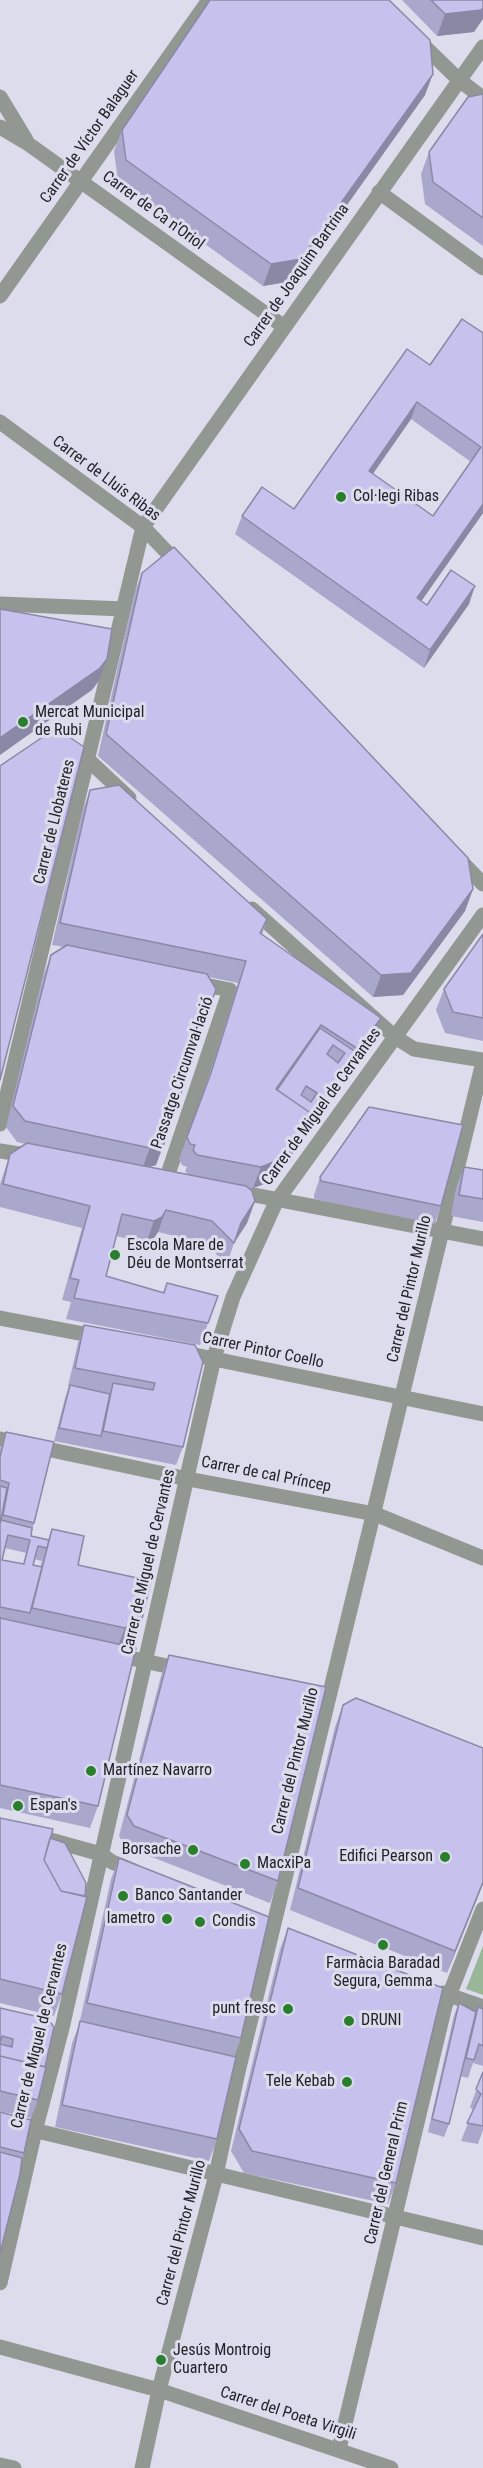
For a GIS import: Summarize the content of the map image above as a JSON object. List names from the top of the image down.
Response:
{
  "streets": {
    "street": [
      "Carrer de Víctor Balaguer",
      "Carrer de Ca n'Oriol",
      "Carrer de Joaquim Bartrina",
      "Carrer de Lluís Ribas",
      "Carrer de Llobateres",
      "Passatge Circumval·lació",
      "Carrer de Miguel de Cervantes",
      "Carrer del Pintor Murillo",
      "Carrer Pintor Coello",
      "Carrer de cal Príncep",
      "Carrer del General Prim",
      "Carrer del Poeta Virgili"
    ]
  },
  "crossings": [
    ["Carrer de Víctor Balaguer", "Carrer de Ca n'Oriol"],
    ["Carrer de Ca n'Oriol", "Carrer de Joaquim Bartrina"],
    ["Carrer de Joaquim Bartrina", "Carrer de Lluís Ribas"],
    ["Carrer de Joaquim Bartrina", "Carrer de Llobateres"],
    ["Carrer de Lluís Ribas", "Carrer de Llobateres"],
    ["Carrer de Miguel de Cervantes", "Carrer Pintor Coello"],
    ["Carrer de Miguel de Cervantes", "Carrer de cal Príncep"],
    ["Carrer del Pintor Murillo", "Carrer Pintor Coello"],
    ["Carrer del Pintor Murillo", "Carrer de cal Príncep"],
    ["Carrer del Pintor Murillo", "Carrer del Poeta Virgili"],
    ["Carrer del General Prim", "Carrer del Poeta Virgili"]
  ],
  "places": [
    "Col·legi Ribas",
    "Mercat Municipal de Rubi",
    "Escola Mare de Déu de Montserrat",
    "Martínez Navarro",
    "Espan's",
    "Borsache",
    "Edifici Pearson",
    "MacxiPa",
    "Banco Santander",
    "lametro",
    "Condis",
    "Farmàcia Baradad Segura, Gemma",
    "punt fresc",
    "DRUNI",
    "Tele Kebab",
    "Jesús Montroig Cuartero"
  ]
}
